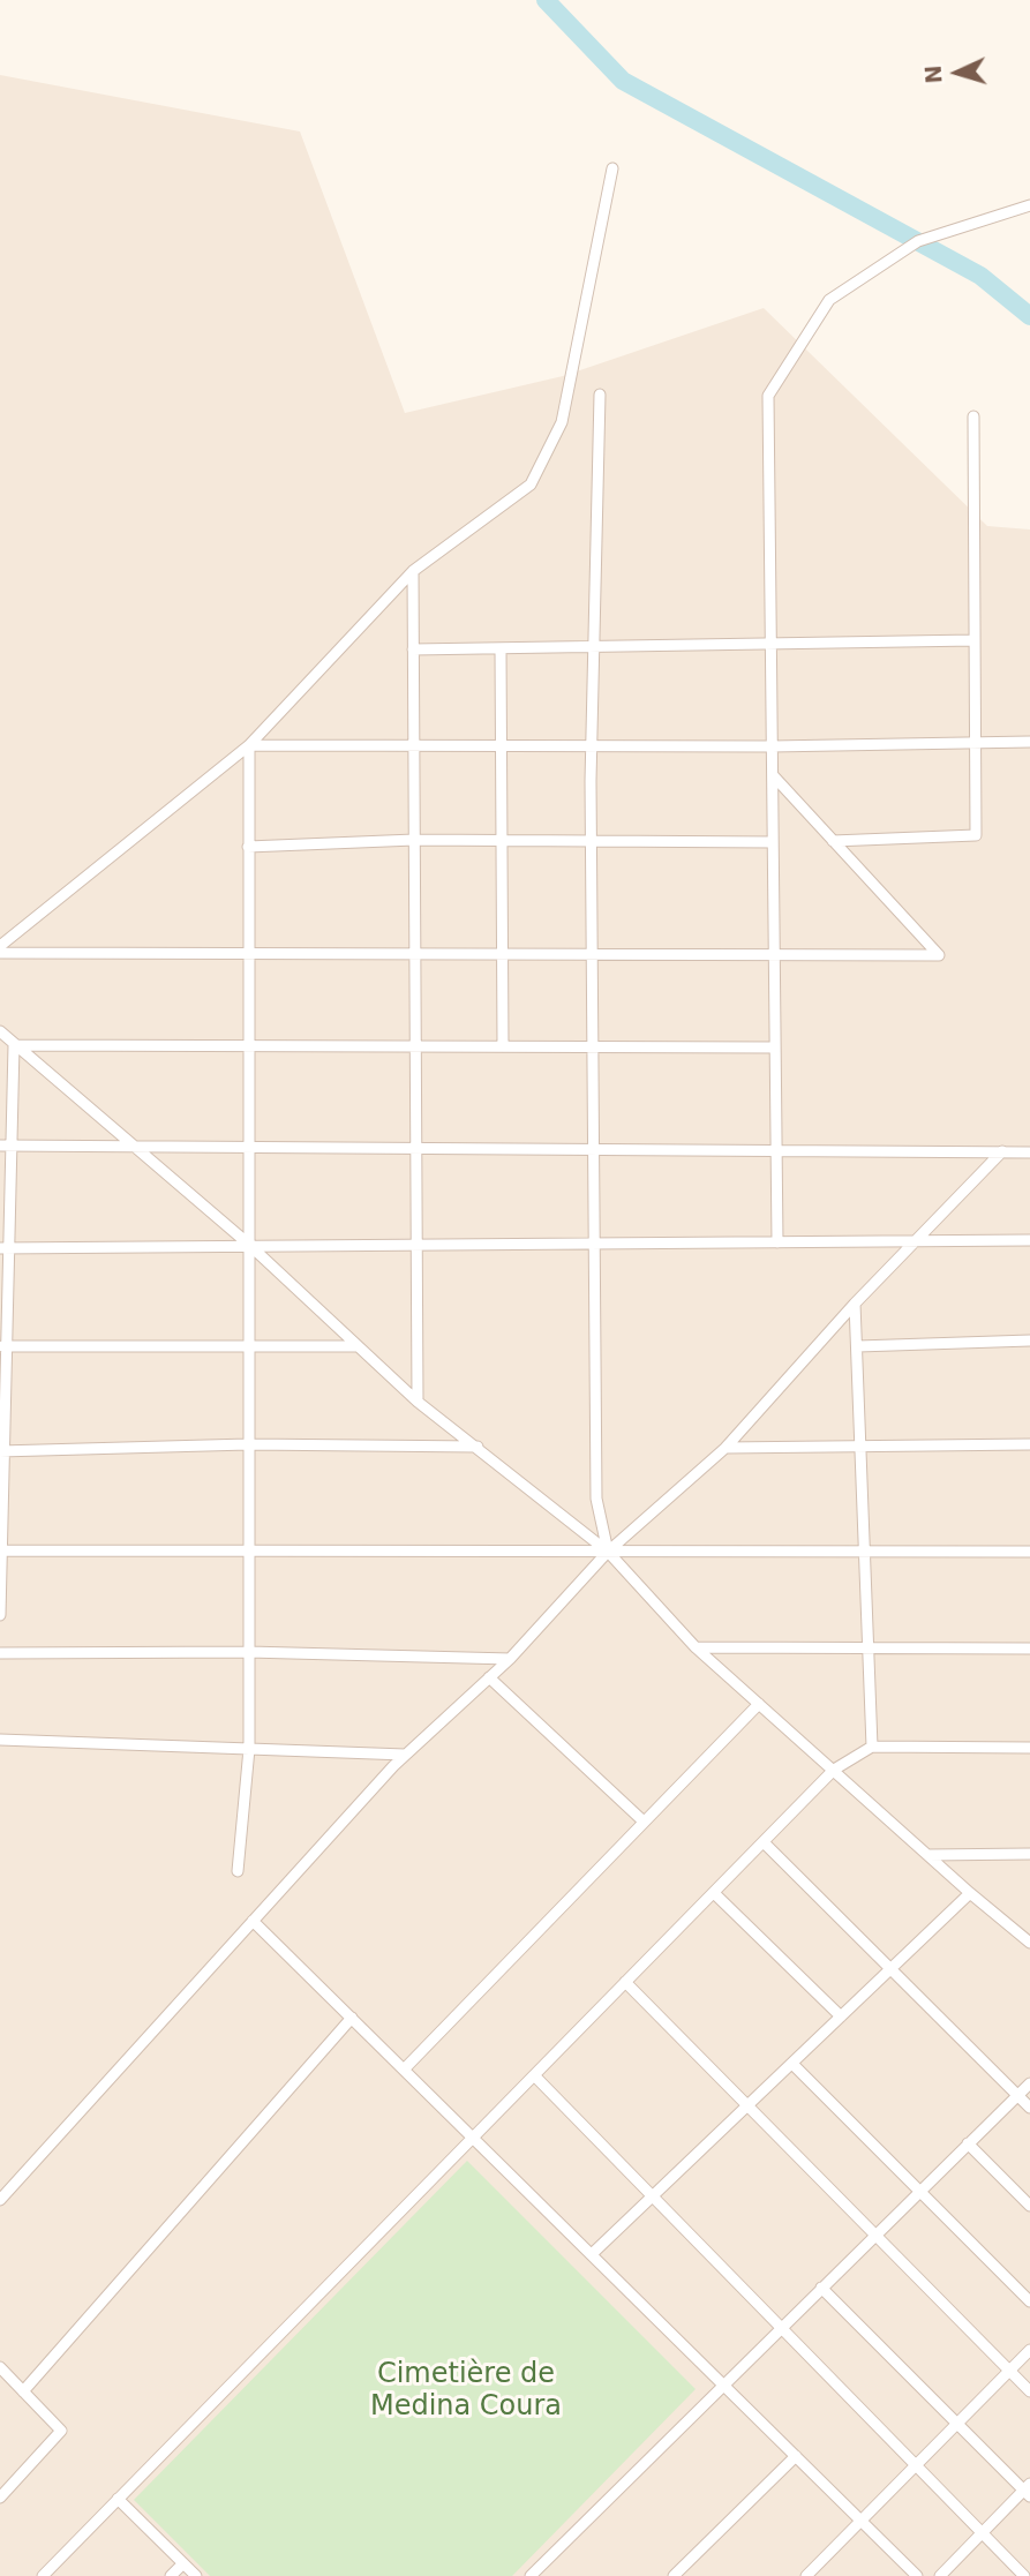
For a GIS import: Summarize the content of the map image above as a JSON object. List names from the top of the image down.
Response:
{
  "parks": ["Cimetière de Medina Coura"],
  "north": "left"
}
